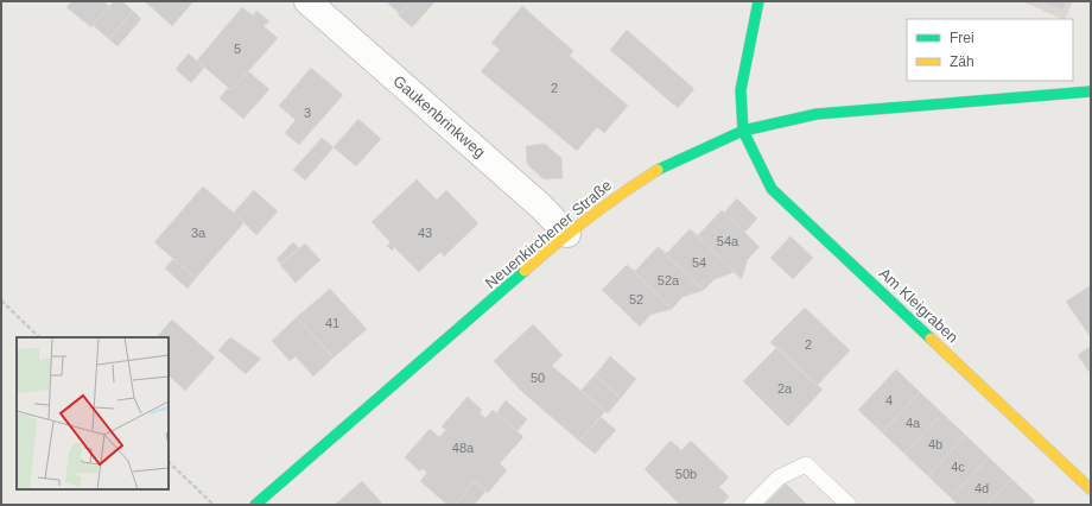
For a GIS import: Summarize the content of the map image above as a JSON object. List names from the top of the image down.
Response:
{
  "streets": {
    "main road": ["Neuenkirchener Straße", "Am Kleigraben"],
    "street": ["Gaukenbrinkweg"]
  },
  "crossings": [
    ["Gaukenbrinkweg", "Neuenkirchener Straße"],
    ["Neuenkirchener Straße", "Am Kleigraben"]
  ],
  "house_numbers": [
    "5",
    "2",
    "3",
    "3a",
    "43",
    "54a",
    "54",
    "52a",
    "52",
    "41",
    "2",
    "50",
    "2a",
    "4",
    "4a",
    "4b",
    "48a",
    "4c",
    "50b",
    "4d"
  ],
  "legend": ["Frei", "Zäh"]
}
